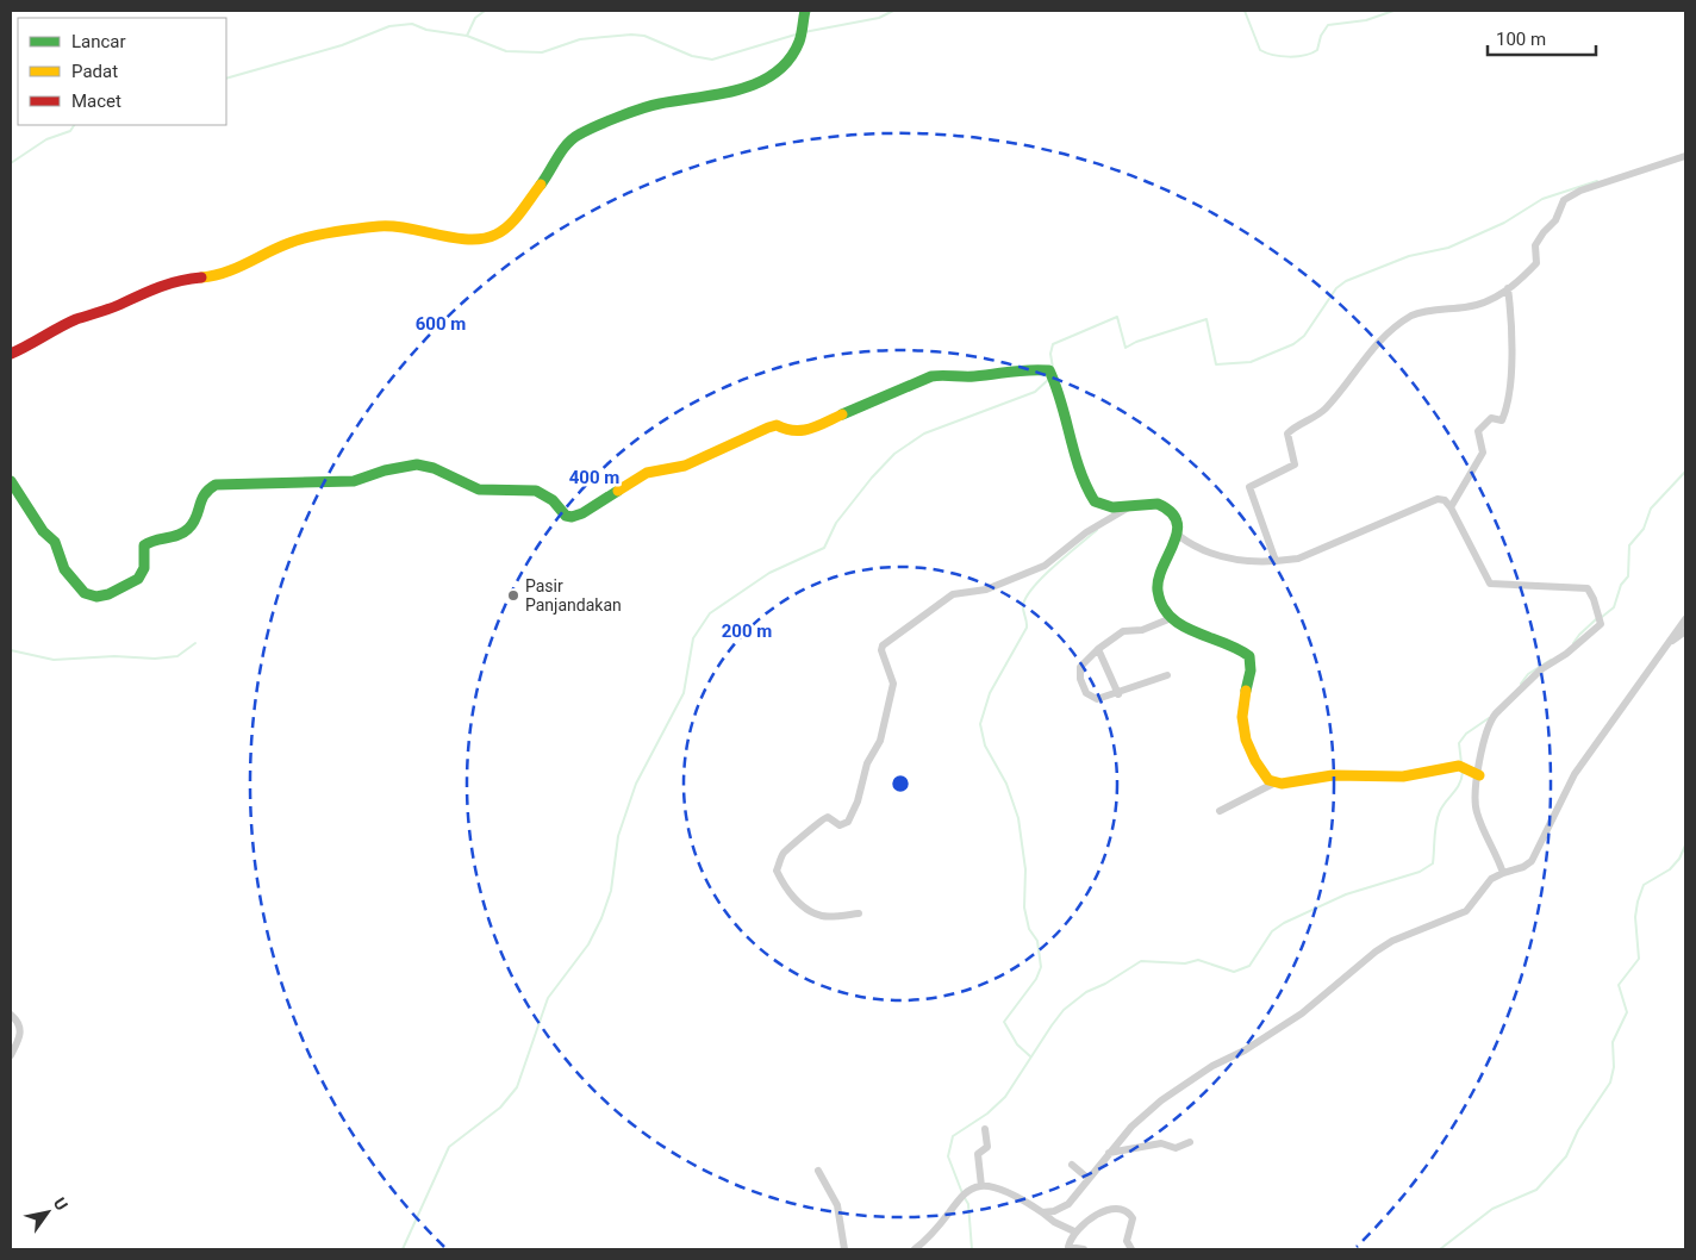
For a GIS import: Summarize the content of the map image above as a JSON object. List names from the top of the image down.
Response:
{
  "places": ["Pasir Panjandakan"],
  "legend": ["Lancar", "Padat", "Macet"],
  "scale_bar": "100 m",
  "north": "top right",
  "rings": ["600 m", "400 m", "200 m"]
}
